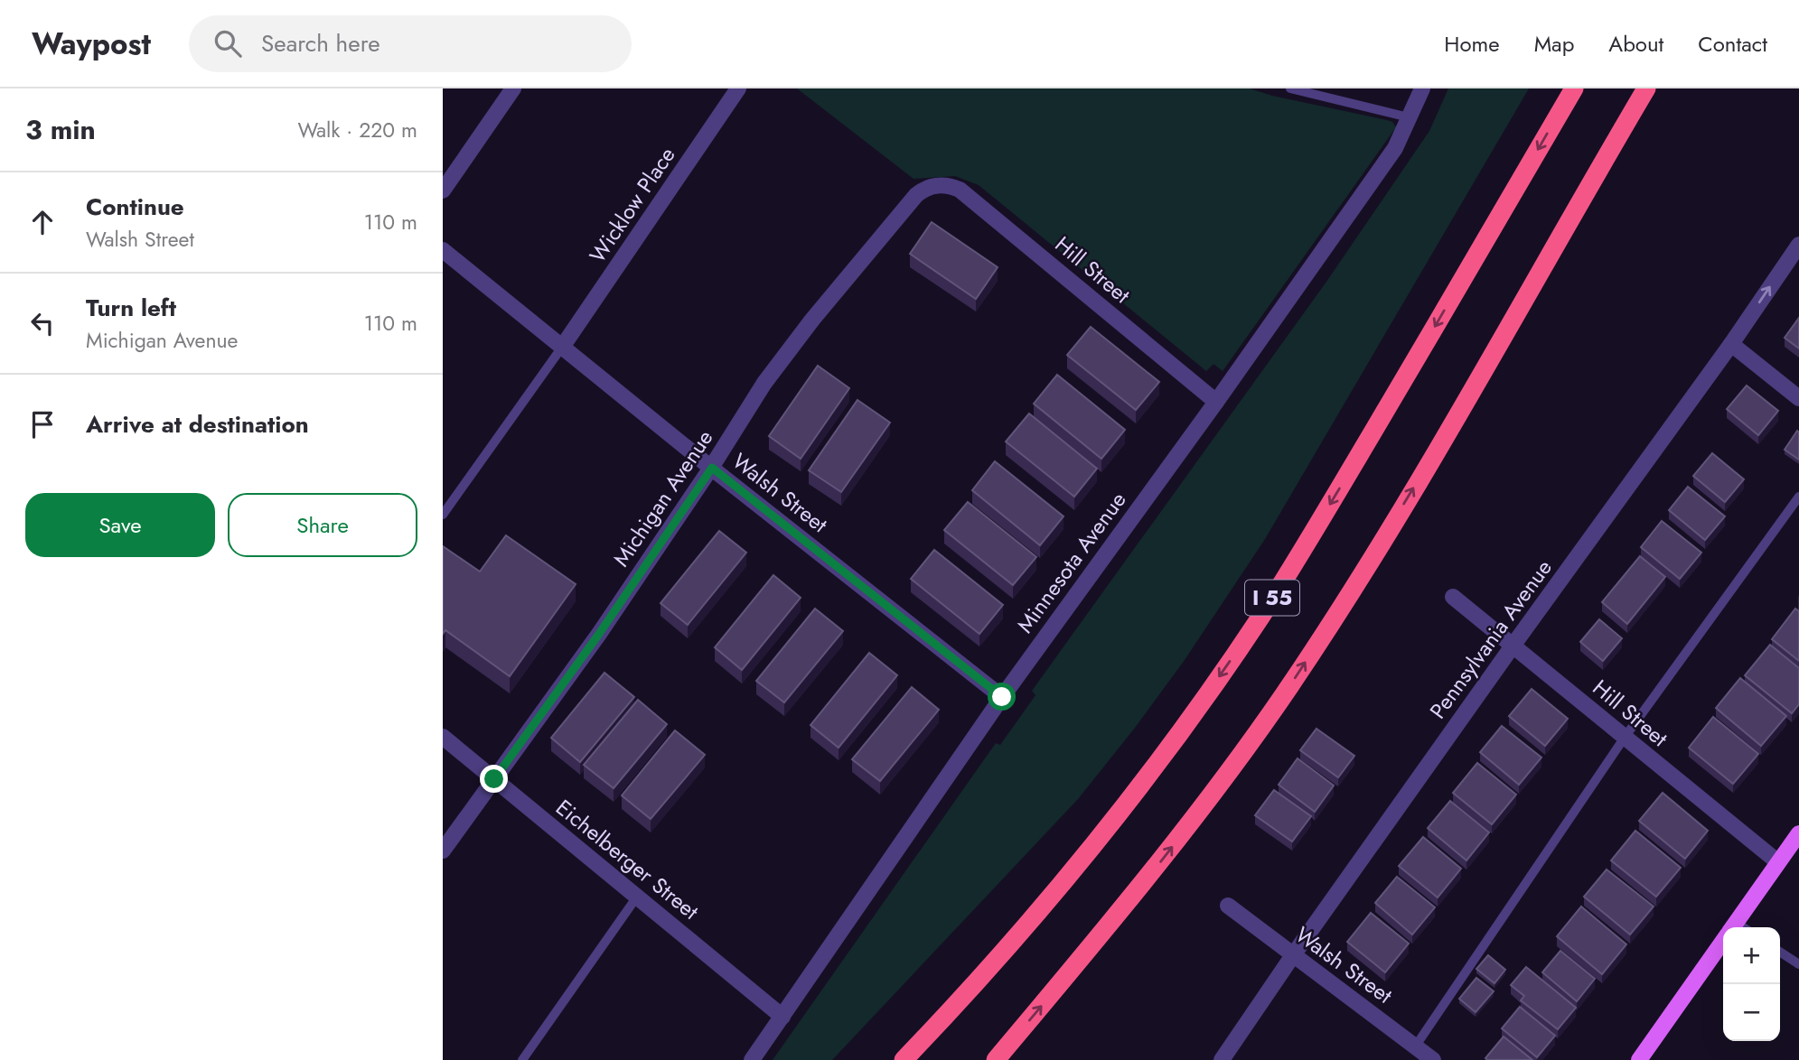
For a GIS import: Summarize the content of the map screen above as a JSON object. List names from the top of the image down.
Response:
{
  "streets": {
    "highway": ["I 55"],
    "street": [
      "Wicklow Place",
      "Hill Street",
      "Walsh Street",
      "Michigan Avenue",
      "Minnesota Avenue",
      "Pennsylvania Avenue",
      "Eichelberger Street"
    ]
  },
  "crossings": [
    ["Wicklow Place", "Walsh Street"],
    ["Hill Street", "Michigan Avenue"],
    ["Hill Street", "Minnesota Avenue"],
    ["Hill Street", "Pennsylvania Avenue"],
    ["Walsh Street", "Michigan Avenue"],
    ["Walsh Street", "Minnesota Avenue"],
    ["Walsh Street", "Pennsylvania Avenue"],
    ["Michigan Avenue", "Eichelberger Street"],
    ["Minnesota Avenue", "Eichelberger Street"]
  ],
  "page": {
    "header": "Waypost",
    "search": "Search here",
    "nav": [
      "Home",
      "Map",
      "About",
      "Contact"
    ],
    "heading": ["3 min", "Walk · 220 m"],
    "list": [
      ["Continue", "Walsh Street", "110 m"],
      ["Turn left", "Michigan Avenue", "110 m"],
      "Arrive at destination"
    ],
    "buttons": ["Save", "Share"],
    "map_buttons": ["+", "−"]
  }
}
